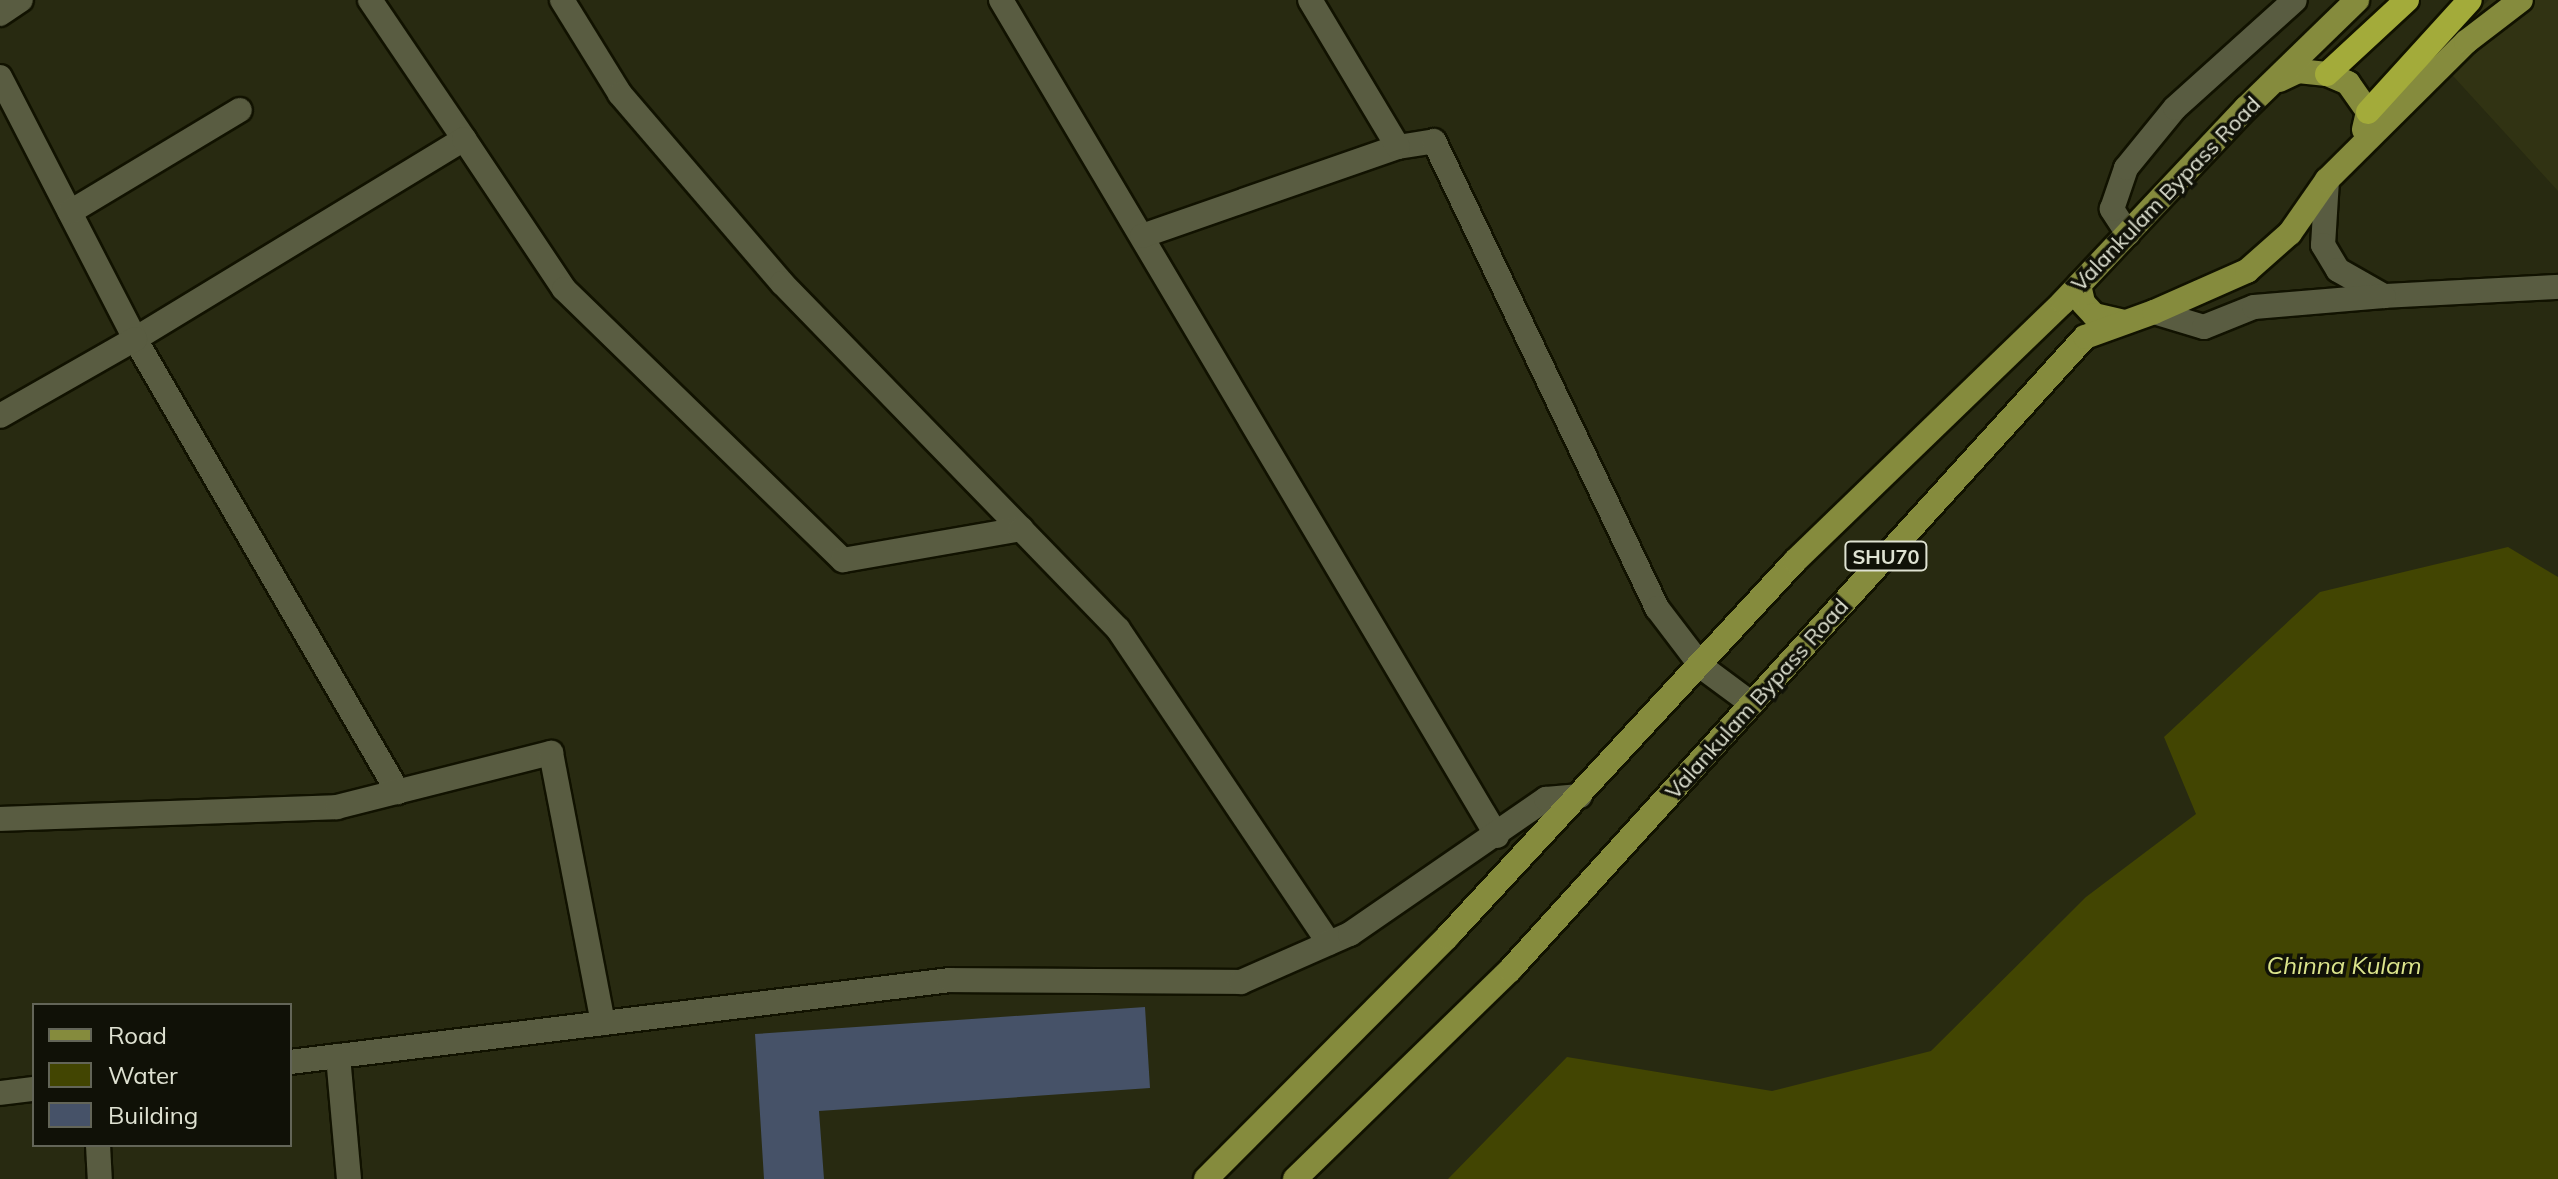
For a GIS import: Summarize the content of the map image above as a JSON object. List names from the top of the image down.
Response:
{
  "streets": {
    "main road": ["Valankulam Bypass Road", "SHU70"]
  },
  "water": ["Chinna Kulam"],
  "legend": ["Road", "Water", "Building"]
}
